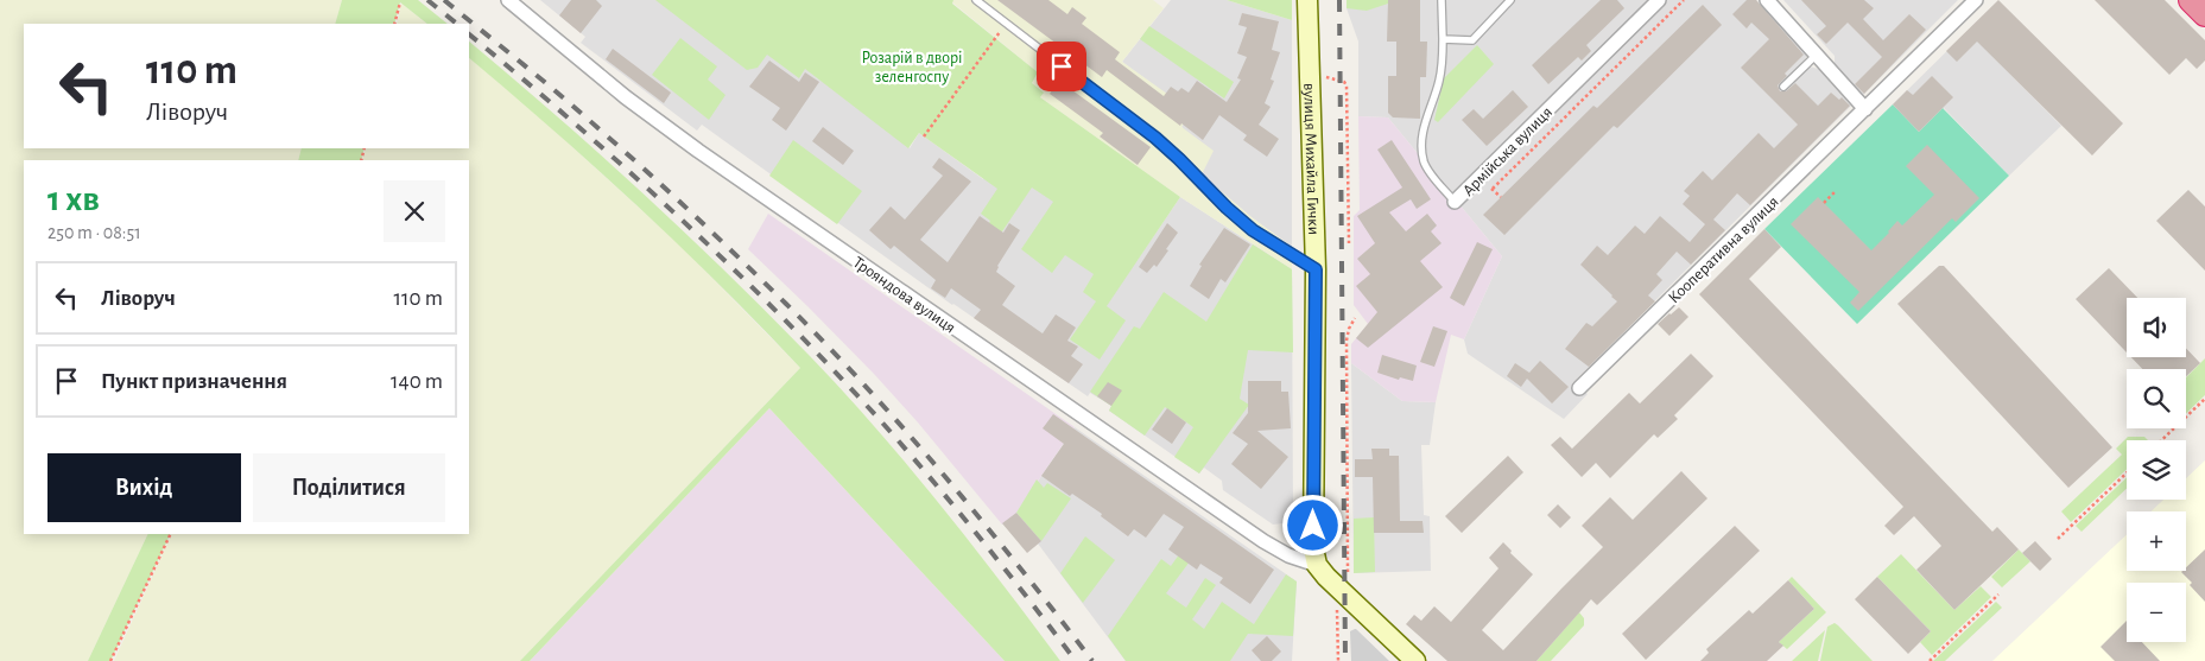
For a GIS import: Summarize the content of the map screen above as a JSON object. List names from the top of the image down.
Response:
{
  "streets": {
    "street": [
      "Армійська вулиця",
      "вулиця Михайла Гички",
      "Кооперативна вулиця",
      "Трояндова вулиця"
    ]
  },
  "crossings": [
    ["вулиця Михайла Гички", "Трояндова вулиця"]
  ],
  "parks": ["Розарій в дворі зеленгоспу"],
  "page": {
    "turn": ["110 m", "Ліворуч"],
    "heading": ["1 хв", "250 m · 08:51"],
    "list": [
      {
        "name": "Ліворуч",
        "value": "110 m"
      },
      {
        "name": "Пункт призначення",
        "value": "140 m"
      }
    ],
    "map_buttons": ["+", "−"],
    "buttons": ["Вихід", "Поділитися"]
  }
}
